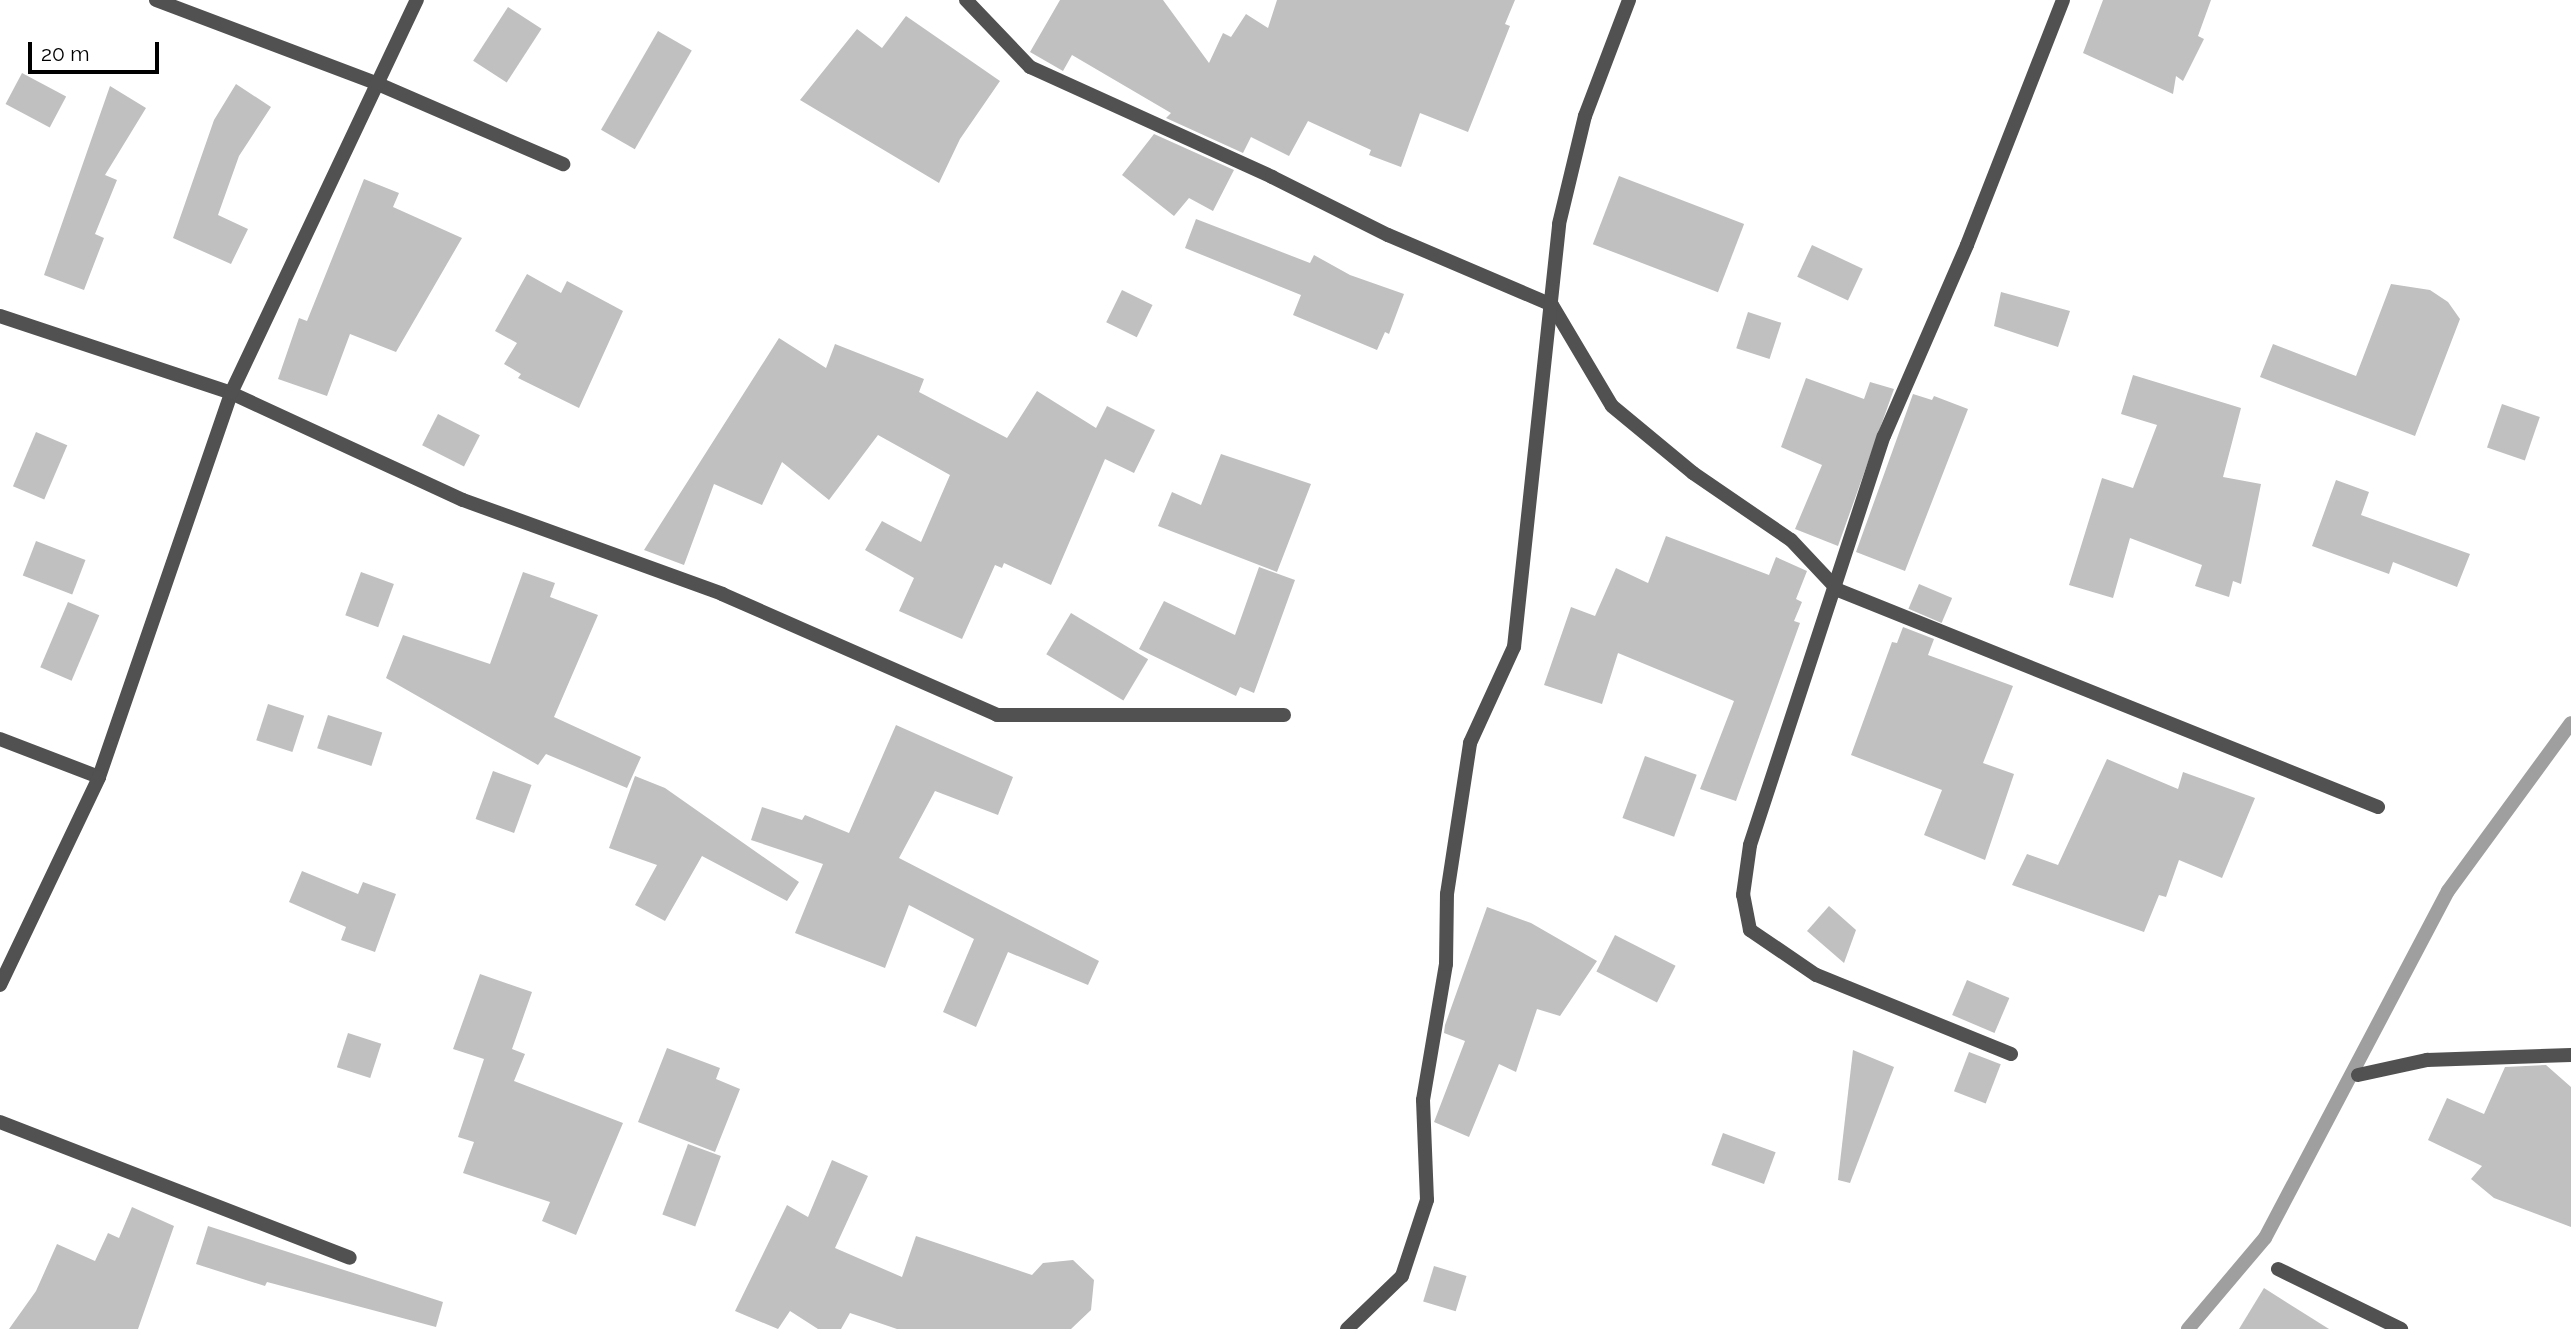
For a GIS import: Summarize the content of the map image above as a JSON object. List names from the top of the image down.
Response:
{
  "scale_bar": "20 m"
}
